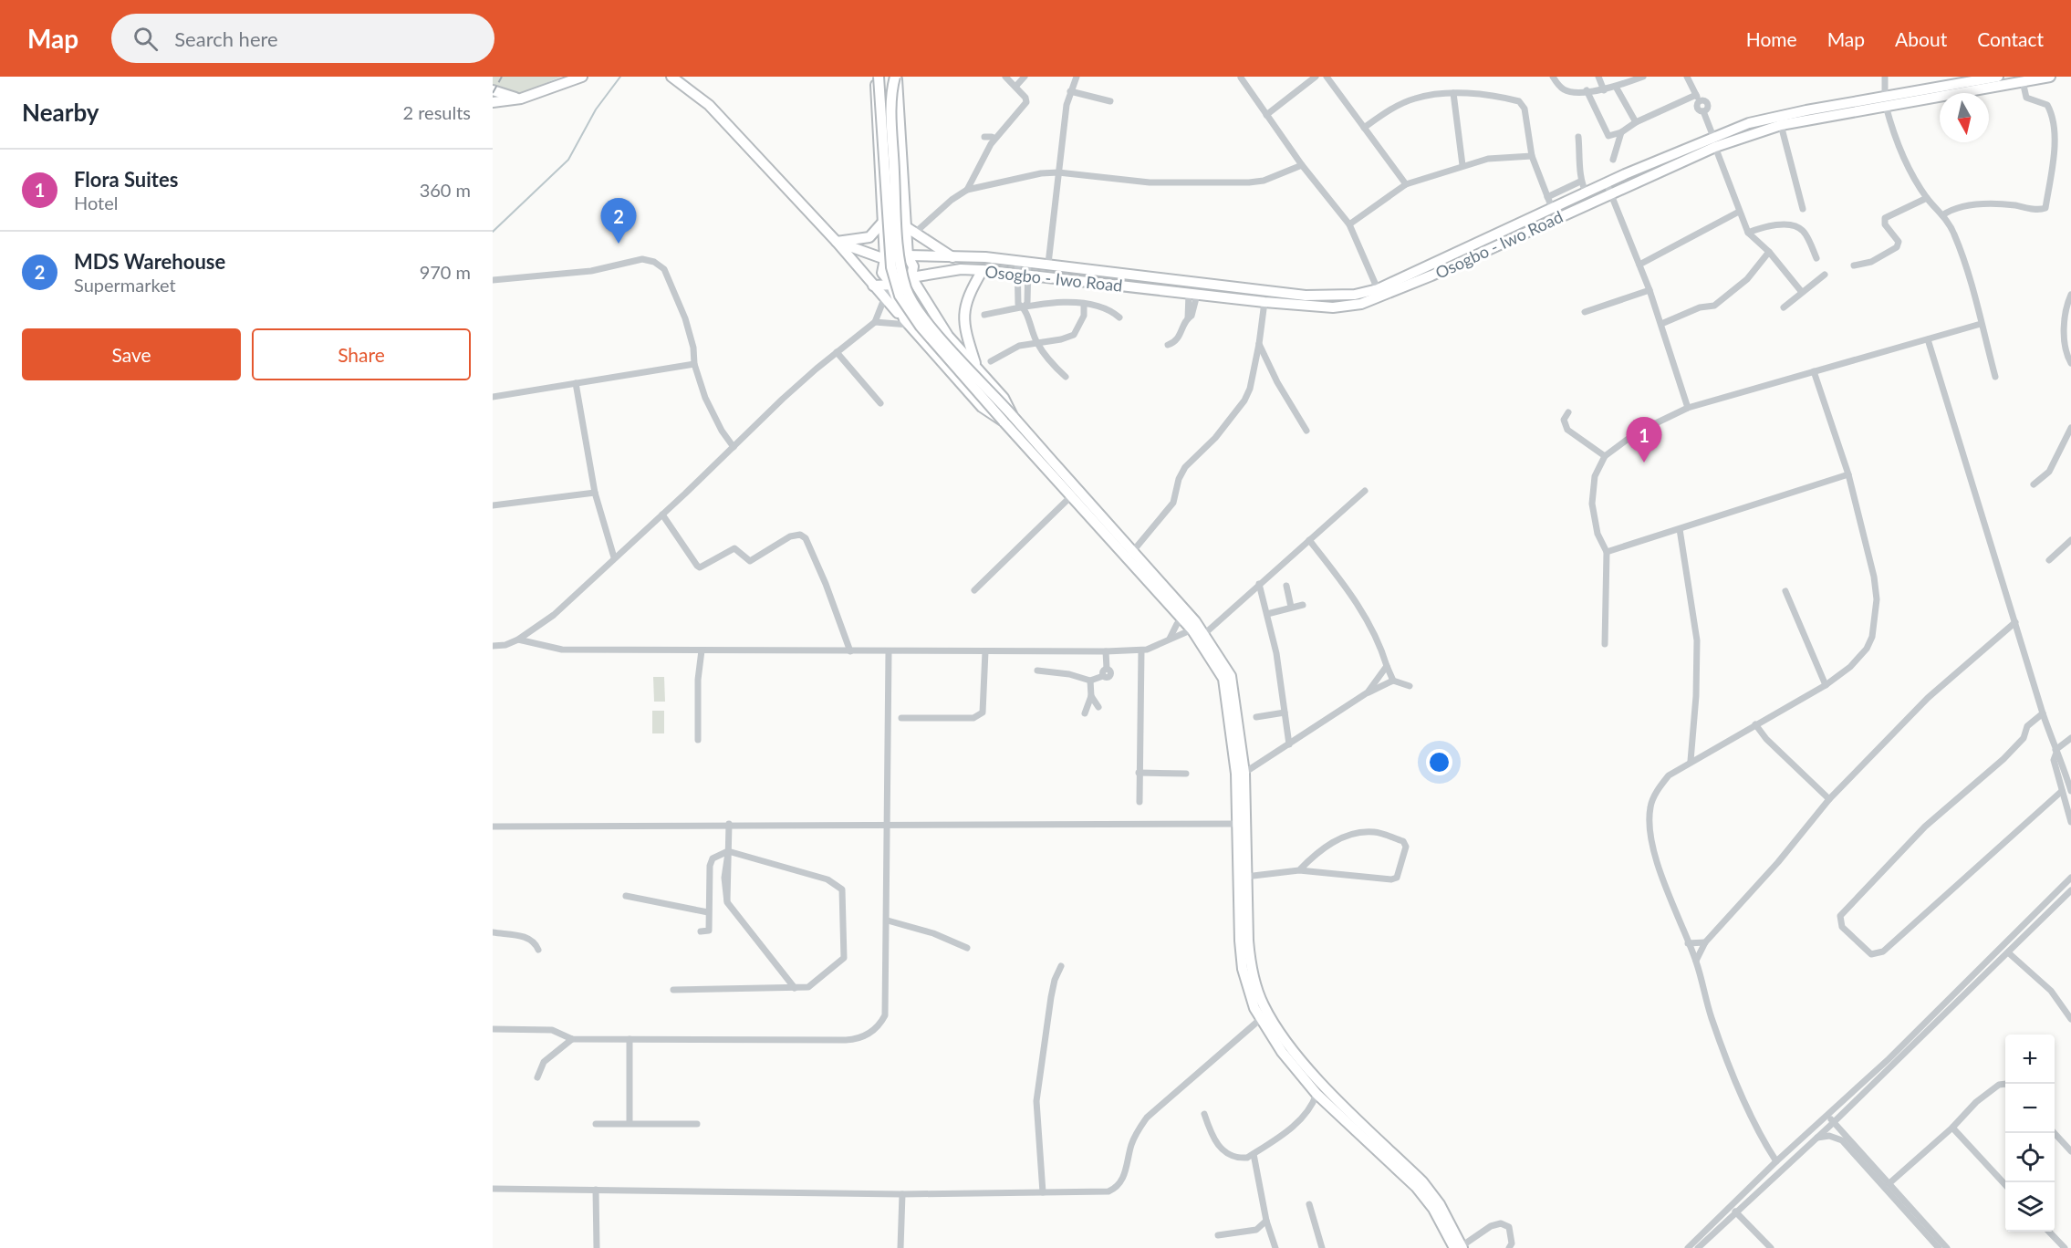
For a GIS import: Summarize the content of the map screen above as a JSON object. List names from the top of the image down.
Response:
{
  "streets": {
    "main road": ["Osogbo - Iwo Road"]
  },
  "north": "bottom",
  "page": {
    "header": "Map",
    "search": "Search here",
    "nav": [
      "Home",
      "Map",
      "About",
      "Contact"
    ],
    "heading": ["Nearby", "2 results"],
    "list": [
      {
        "mark": "1",
        "name": "Flora Suites",
        "note": "Hotel",
        "value": "360 m"
      },
      {
        "mark": "2",
        "name": "MDS Warehouse",
        "note": "Supermarket",
        "value": "970 m"
      }
    ],
    "pins": ["2", "1"],
    "buttons": ["Save", "Share"],
    "map_buttons": ["+", "−"]
  }
}
